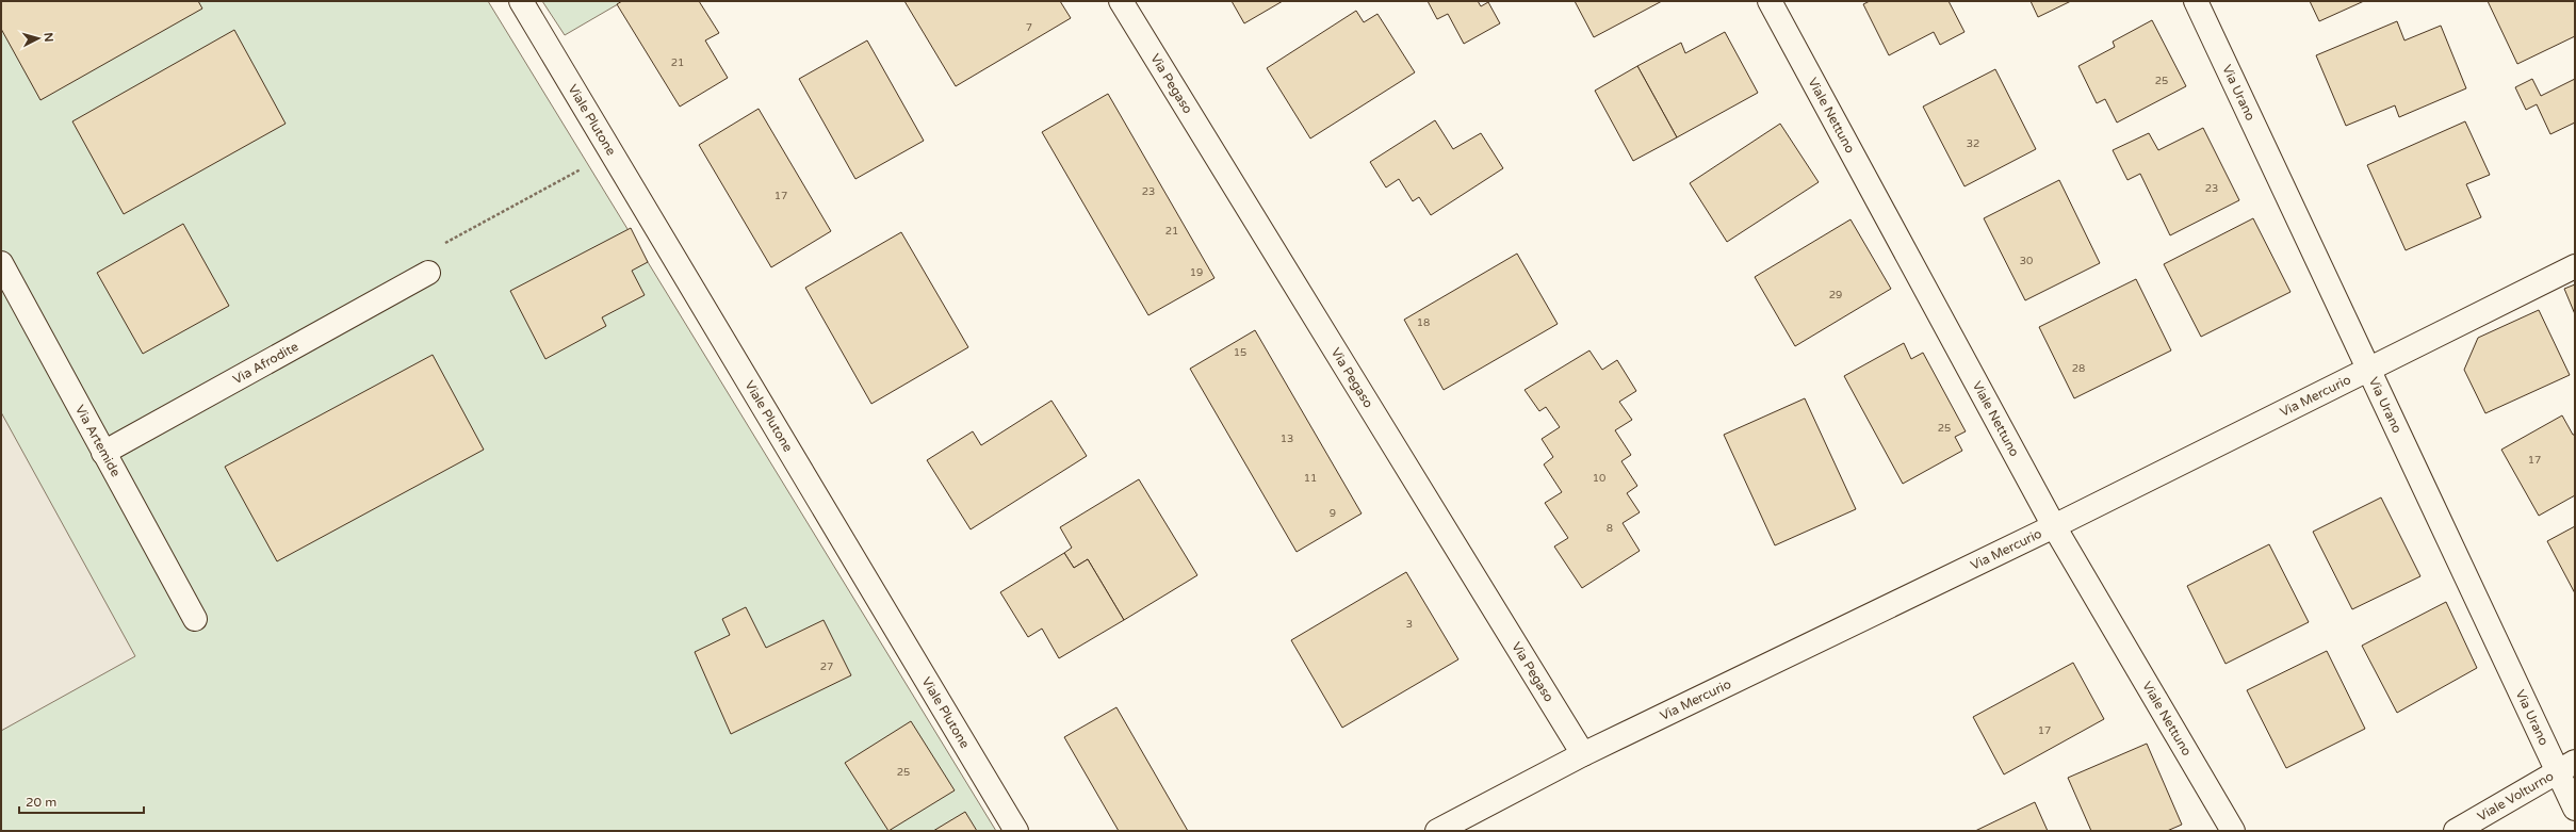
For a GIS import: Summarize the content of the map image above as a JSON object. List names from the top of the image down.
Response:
{
  "streets": {
    "street": [
      "Via Pegaso",
      "Via Urano",
      "Viale Nettuno",
      "Viale Plutone",
      "Via Afrodite",
      "Via Mercurio",
      "Via Artemide",
      "Viale Volturno"
    ]
  },
  "crossings": [
    ["Via Pegaso", "Via Mercurio"],
    ["Via Urano", "Via Mercurio"],
    ["Via Urano", "Viale Volturno"],
    ["Viale Nettuno", "Via Mercurio"],
    ["Via Afrodite", "Via Artemide"]
  ],
  "house_numbers": [
    "7",
    "21",
    "25",
    "32",
    "23",
    "23",
    "17",
    "21",
    "30",
    "19",
    "29",
    "18",
    "15",
    "28",
    "25",
    "13",
    "17",
    "11",
    "10",
    "9",
    "8",
    "3",
    "27",
    "17",
    "25"
  ],
  "scale_bar": "20 m",
  "north": "right"
}
